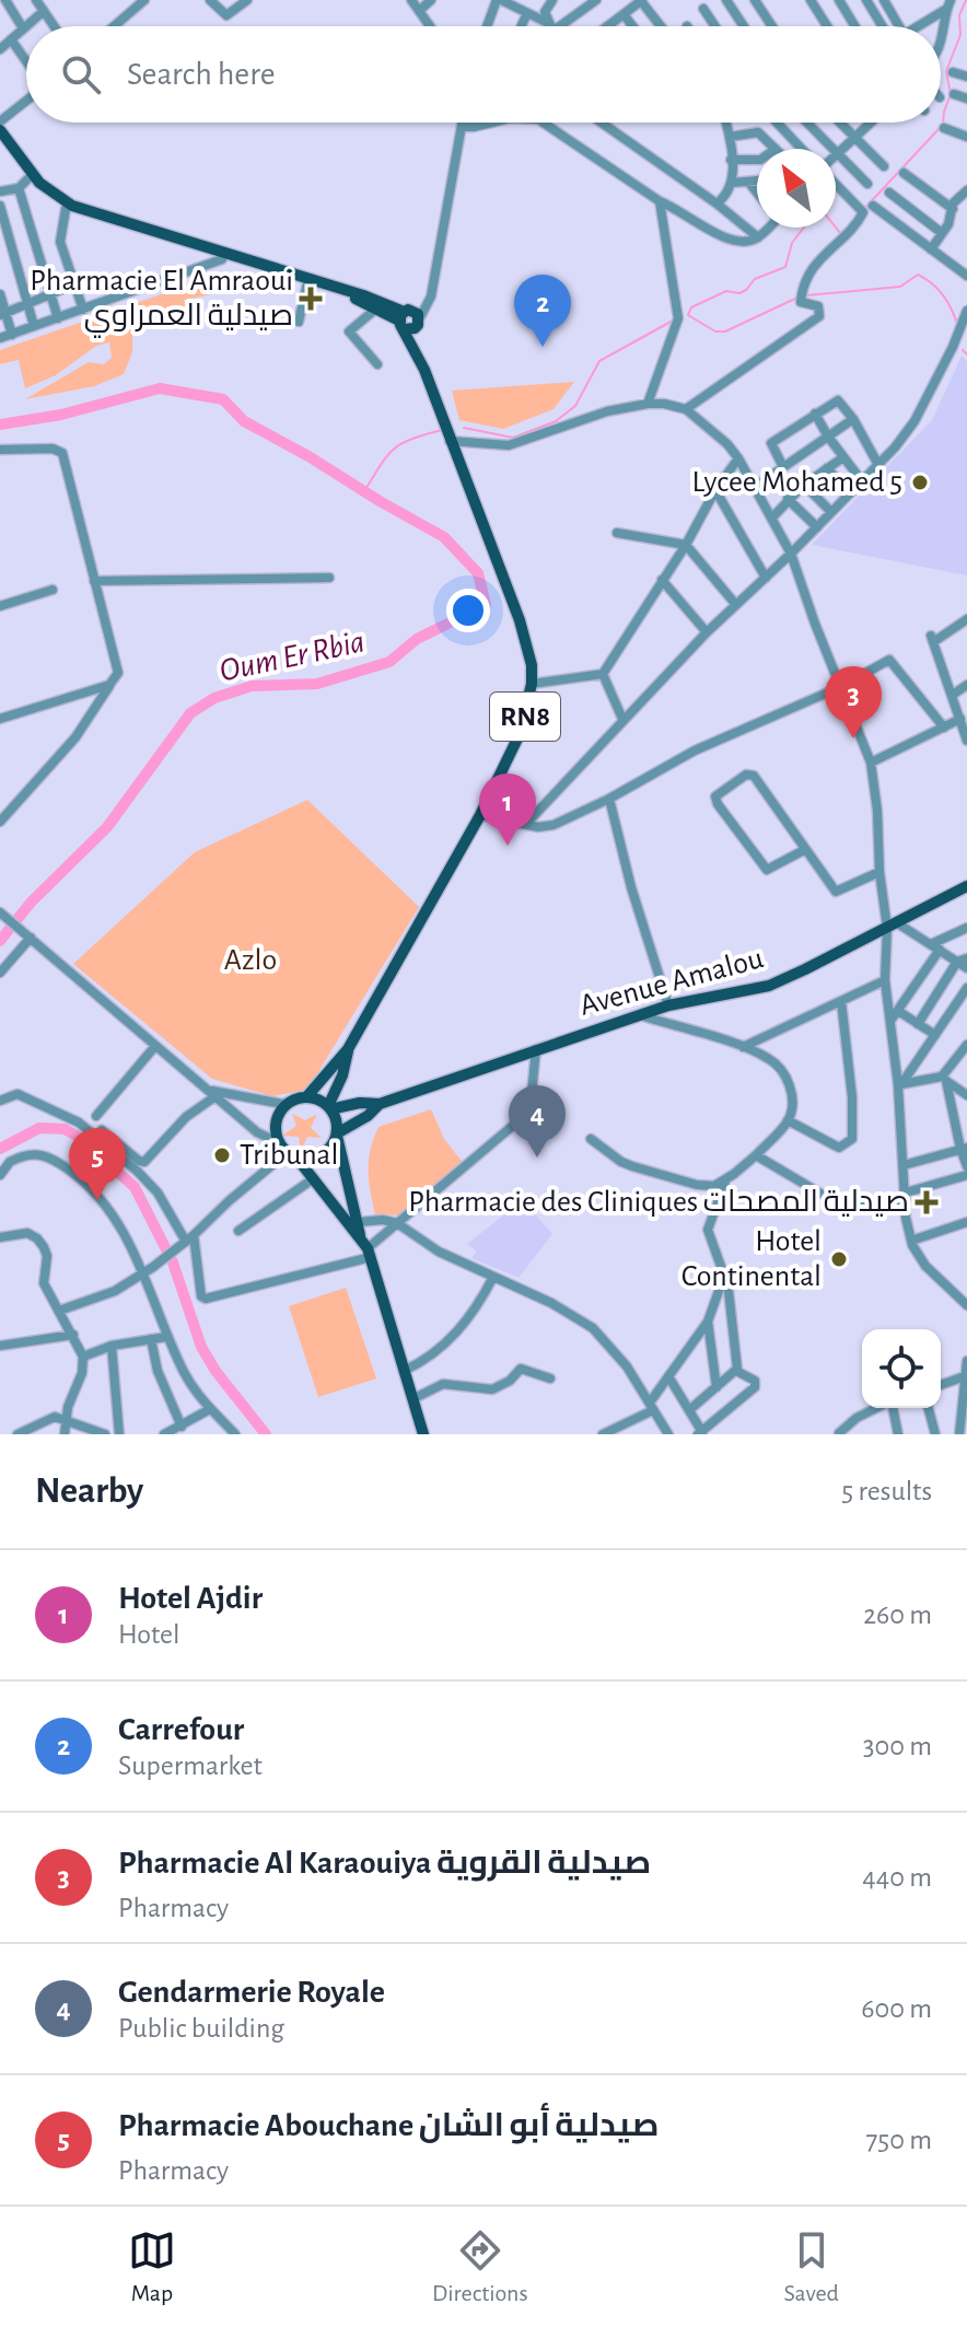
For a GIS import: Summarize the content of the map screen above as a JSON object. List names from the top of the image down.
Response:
{
  "streets": {
    "main road": ["RN8", "Avenue Amalou"]
  },
  "water": ["Oum Er Rbia"],
  "parks": ["Azlo"],
  "places": {
    "health": ["Pharmacie El Amraoui صيدلية العمراوي", "Pharmacie des Cliniques صيدلية المصحات"],
    "other": ["Lycee Mohamed 5", "Tribunal", "Hotel Continental"]
  },
  "north": "top left",
  "page": {
    "search": "Search here",
    "pins": [
      "2",
      "3",
      "1",
      "4",
      "5"
    ],
    "heading": ["Nearby", "5 results"],
    "list": [
      {
        "mark": "1",
        "name": "Hotel Ajdir",
        "note": "Hotel",
        "value": "260 m"
      },
      {
        "mark": "2",
        "name": "Carrefour",
        "note": "Supermarket",
        "value": "300 m"
      },
      {
        "mark": "3",
        "name": "Pharmacie Al Karaouiya صيدلية القروية",
        "note": "Pharmacy",
        "value": "440 m"
      },
      {
        "mark": "4",
        "name": "Gendarmerie Royale",
        "note": "Public building",
        "value": "600 m"
      },
      {
        "mark": "5",
        "name": "Pharmacie Abouchane صيدلية أبو الشان",
        "note": "Pharmacy",
        "value": "750 m"
      }
    ],
    "nav": ["Map", "Directions", "Saved"]
  }
}
